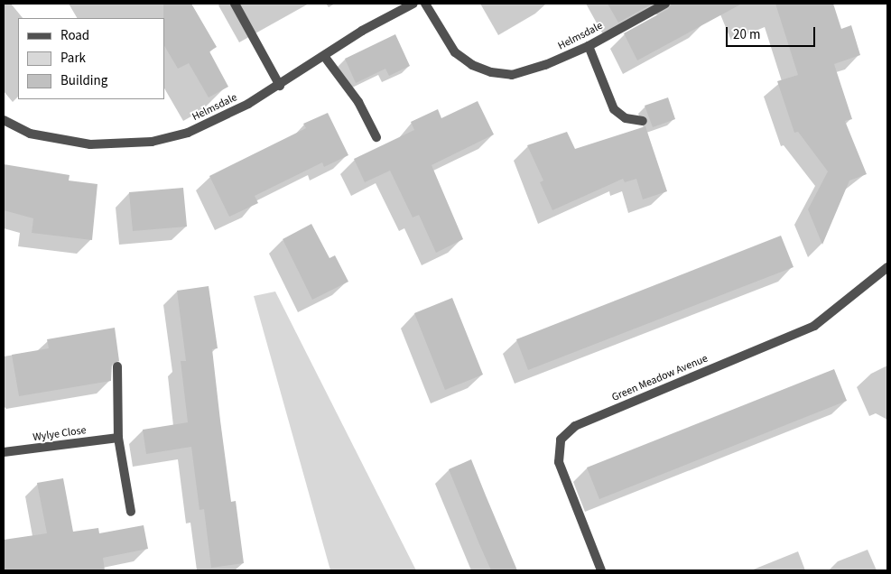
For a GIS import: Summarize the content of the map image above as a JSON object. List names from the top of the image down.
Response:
{
  "streets": {
    "street": ["Helmsdale", "Green Meadow Avenue", "Wylye Close"]
  },
  "legend": ["Road", "Park", "Building"],
  "scale_bar": "20 m"
}
